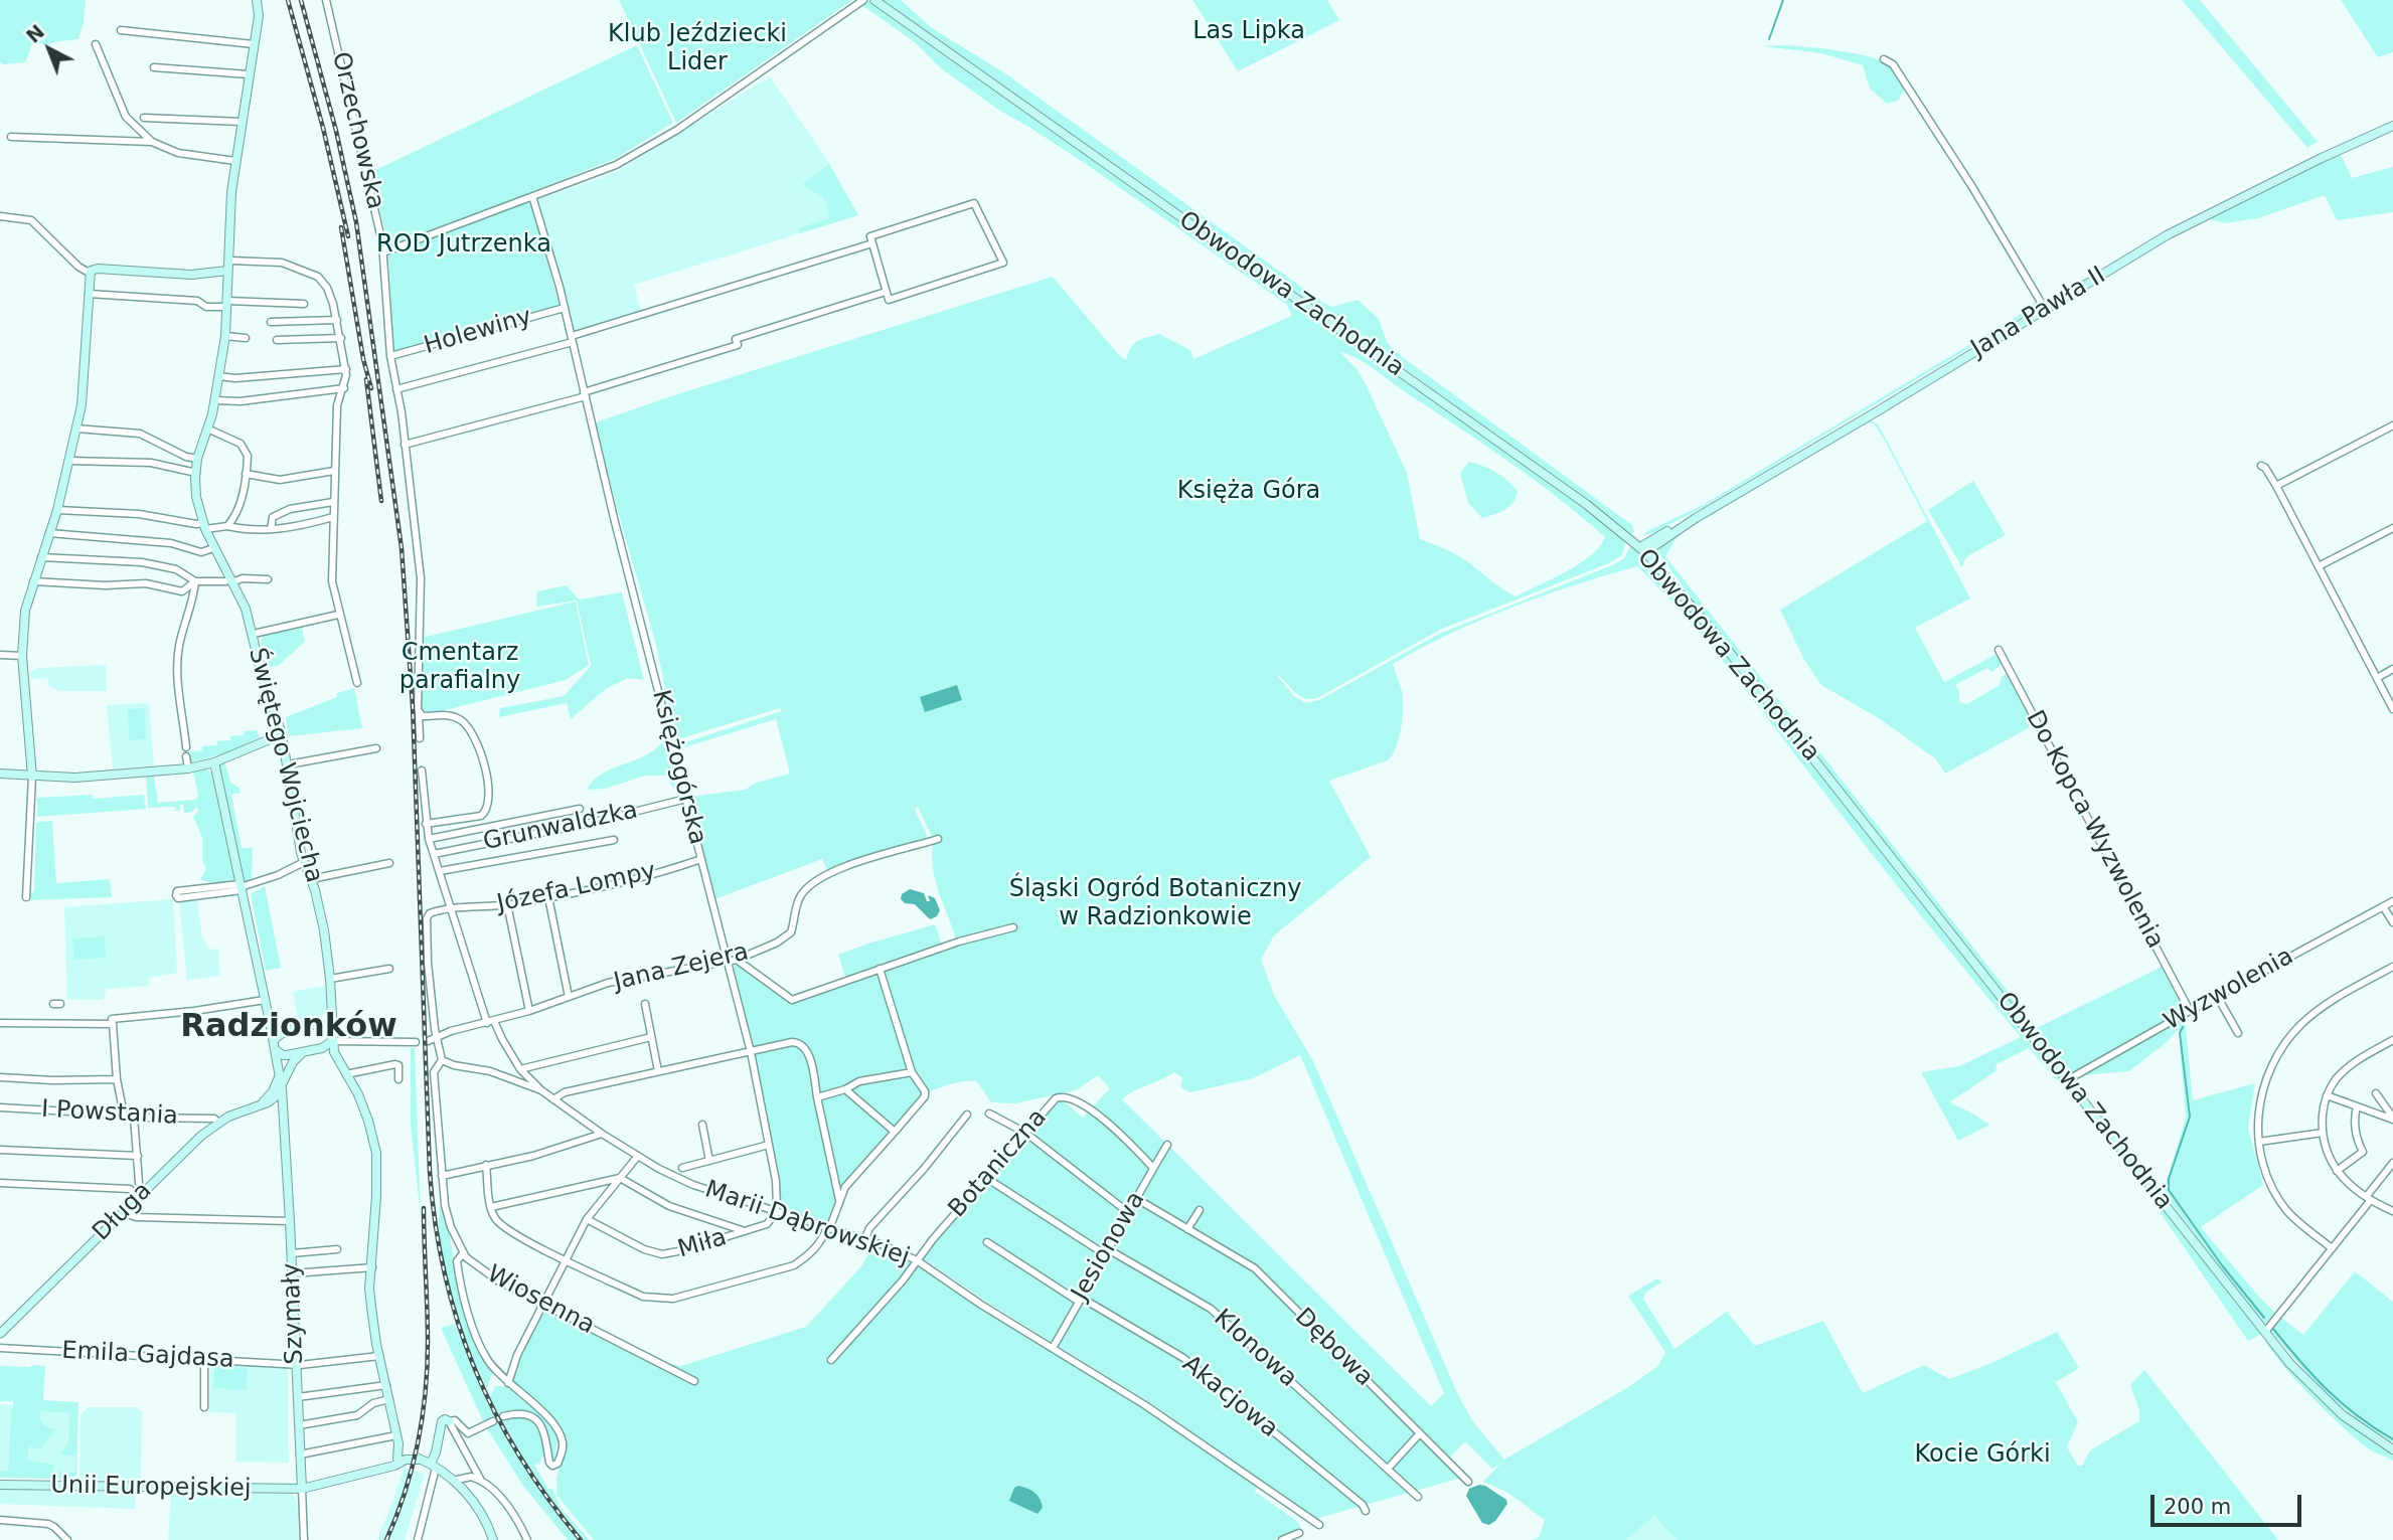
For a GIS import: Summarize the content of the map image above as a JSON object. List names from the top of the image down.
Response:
{
  "streets": {
    "street": [
      "Orzechowska",
      "Obwodowa Zachodnia",
      "Jana Pawła II",
      "Holewiny",
      "Świętego Wojciecha",
      "Księżogórska",
      "Grunwaldzka",
      "Do Kopca Wyzwolenia",
      "Józefa Lompy",
      "Jana Zejera",
      "Wyzwolenia",
      "I Powstania",
      "Botaniczna",
      "Długa",
      "Marii Dąbrowskiej",
      "Miła",
      "Jesionowa",
      "Wiosenna",
      "Szymały",
      "Dębowa",
      "Klonowa",
      "Emila Gajdasa",
      "Akacjowa",
      "Unii Europejskiej"
    ]
  },
  "crossings": [
    ["Orzechowska", "Holewiny"],
    ["Obwodowa Zachodnia", "Jana Pawła II"],
    ["Obwodowa Zachodnia", "Wyzwolenia"],
    ["Holewiny", "Księżogórska"],
    ["Księżogórska", "Grunwaldzka"],
    ["Księżogórska", "Józefa Lompy"],
    ["Księżogórska", "Jana Zejera"],
    ["Księżogórska", "Marii Dąbrowskiej"],
    ["Księżogórska", "Miła"],
    ["Do Kopca Wyzwolenia", "Wyzwolenia"],
    ["I Powstania", "Długa"],
    ["Botaniczna", "Marii Dąbrowskiej"],
    ["Botaniczna", "Jesionowa"],
    ["Botaniczna", "Klonowa"],
    ["Długa", "Szymały"],
    ["Marii Dąbrowskiej", "Miła"],
    ["Marii Dąbrowskiej", "Jesionowa"],
    ["Marii Dąbrowskiej", "Wiosenna"],
    ["Jesionowa", "Dębowa"],
    ["Jesionowa", "Klonowa"],
    ["Jesionowa", "Akacjowa"],
    ["Szymały", "Emila Gajdasa"],
    ["Szymały", "Unii Europejskiej"]
  ],
  "districts": ["Radzionków"],
  "parks": [
    "Las Lipka",
    "Klub Jeździecki Lider",
    "ROD Jutrzenka",
    "Księża Góra",
    "Cmentarz parafialny",
    "Śląski Ogród Botaniczny w Radzionkowie",
    "Kocie Górki"
  ],
  "scale_bar": "200 m",
  "north": "top left"
}
